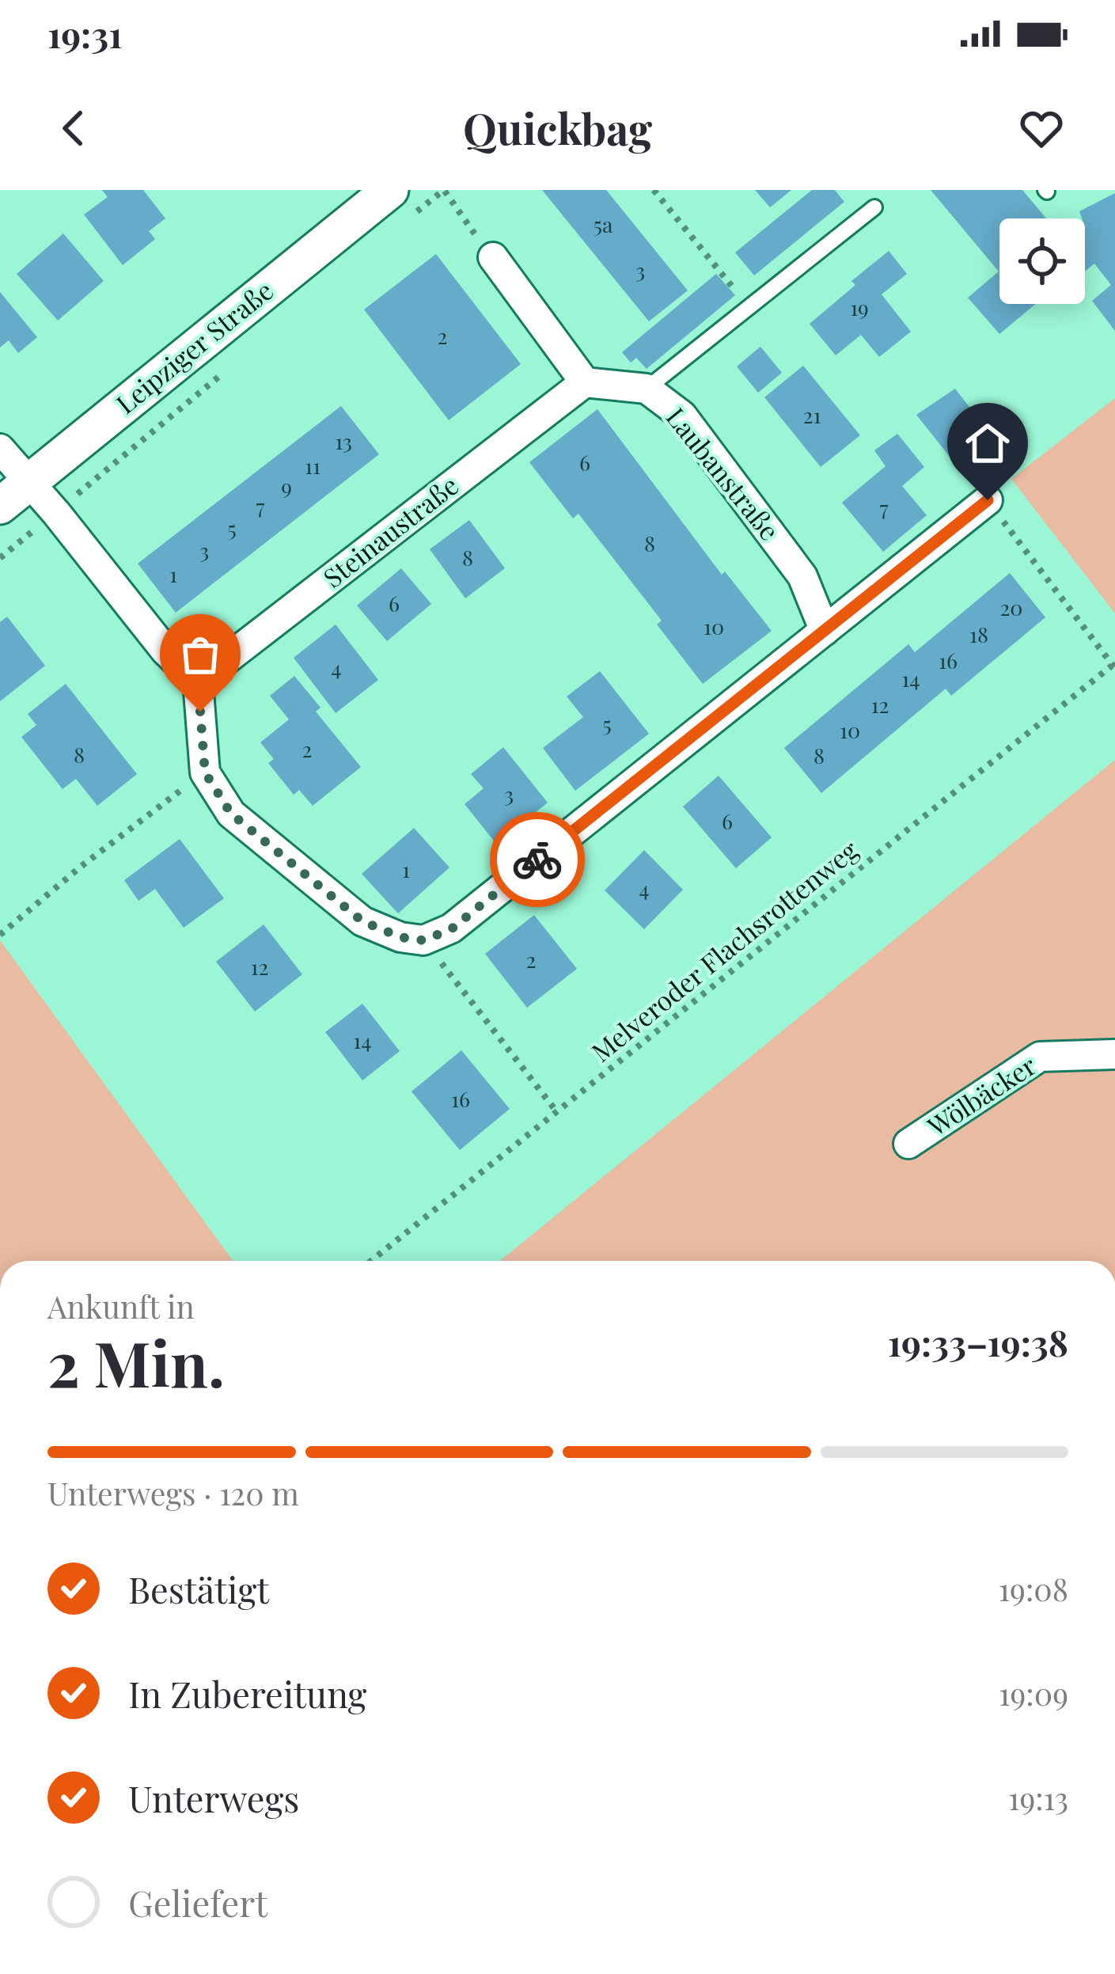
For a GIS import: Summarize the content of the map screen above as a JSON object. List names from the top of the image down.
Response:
{
  "streets": {
    "street": [
      "Leipziger Straße",
      "Laubanstraße",
      "Steinaustraße",
      "Wölbäcker"
    ],
    "path": ["Melveroder Flachsrottenweg"]
  },
  "crossings": [
    ["Laubanstraße", "Steinaustraße"]
  ],
  "house_numbers": [
    "5a",
    "3",
    "19",
    "2",
    "21",
    "13",
    "6",
    "11",
    "9",
    "7",
    "7",
    "5",
    "8",
    "3",
    "8",
    "1",
    "6",
    "20",
    "10",
    "18",
    "16",
    "4",
    "14",
    "12",
    "5",
    "10",
    "2",
    "8",
    "8",
    "3",
    "6",
    "1",
    "4",
    "2",
    "12",
    "14",
    "16"
  ],
  "page": {
    "status": "19:31",
    "header": "Quickbag",
    "heading": ["2 Min.", "Ankunft in", "19:33–19:38"],
    "bar": "Unterwegs · 120 m",
    "list": [
      ["Bestätigt", "19:08"],
      ["In Zubereitung", "19:09"],
      ["Unterwegs", "19:13"],
      "Geliefert"
    ]
  }
}
